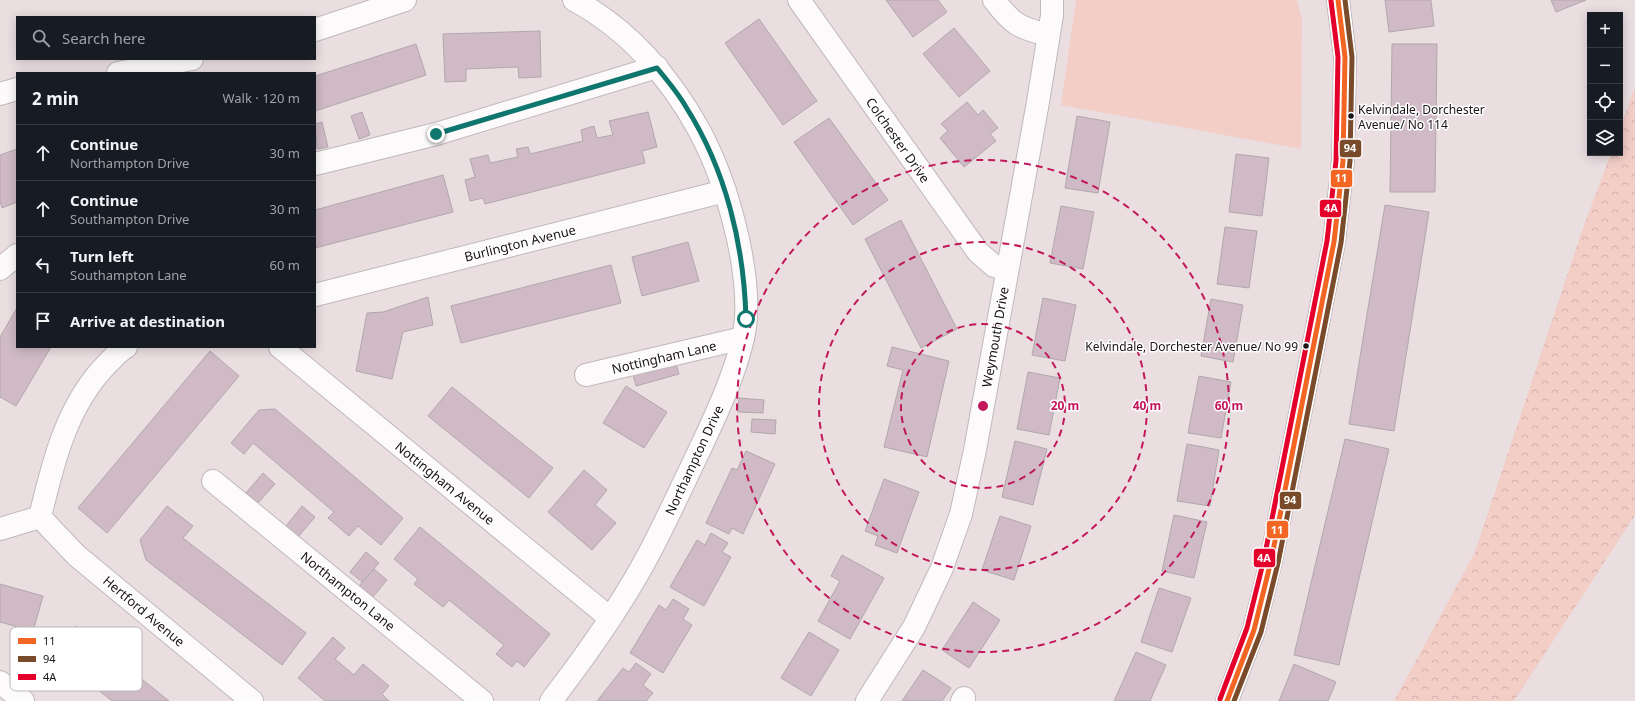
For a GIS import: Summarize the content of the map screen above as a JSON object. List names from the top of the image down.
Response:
{
  "streets": {
    "street": [
      "Colchester Drive",
      "Burlington Avenue",
      "Weymouth Drive",
      "Nottingham Lane",
      "Northampton Drive",
      "Nottingham Avenue",
      "Northampton Lane",
      "Hertford Avenue"
    ]
  },
  "crossings": [
    ["Colchester Drive", "Weymouth Drive"],
    ["Burlington Avenue", "Northampton Drive"],
    ["Nottingham Lane", "Northampton Drive"],
    ["Northampton Drive", "Nottingham Avenue"]
  ],
  "places": ["Kelvindale, Dorchester Avenue/ No 114", "Kelvindale, Dorchester Avenue/ No 99"],
  "lines": ["transit line 11", "transit line 94", "transit line 4A"],
  "legend": ["11", "94", "4A"],
  "page": {
    "map_buttons": ["+", "−"],
    "search": "Search here",
    "heading": ["2 min", "Walk · 120 m"],
    "list": [
      ["Continue", "Northampton Drive", "30 m"],
      ["Continue", "Southampton Drive", "30 m"],
      ["Turn left", "Southampton Lane", "60 m"],
      "Arrive at destination"
    ]
  },
  "rings": ["20 m", "40 m", "60 m"]
}
